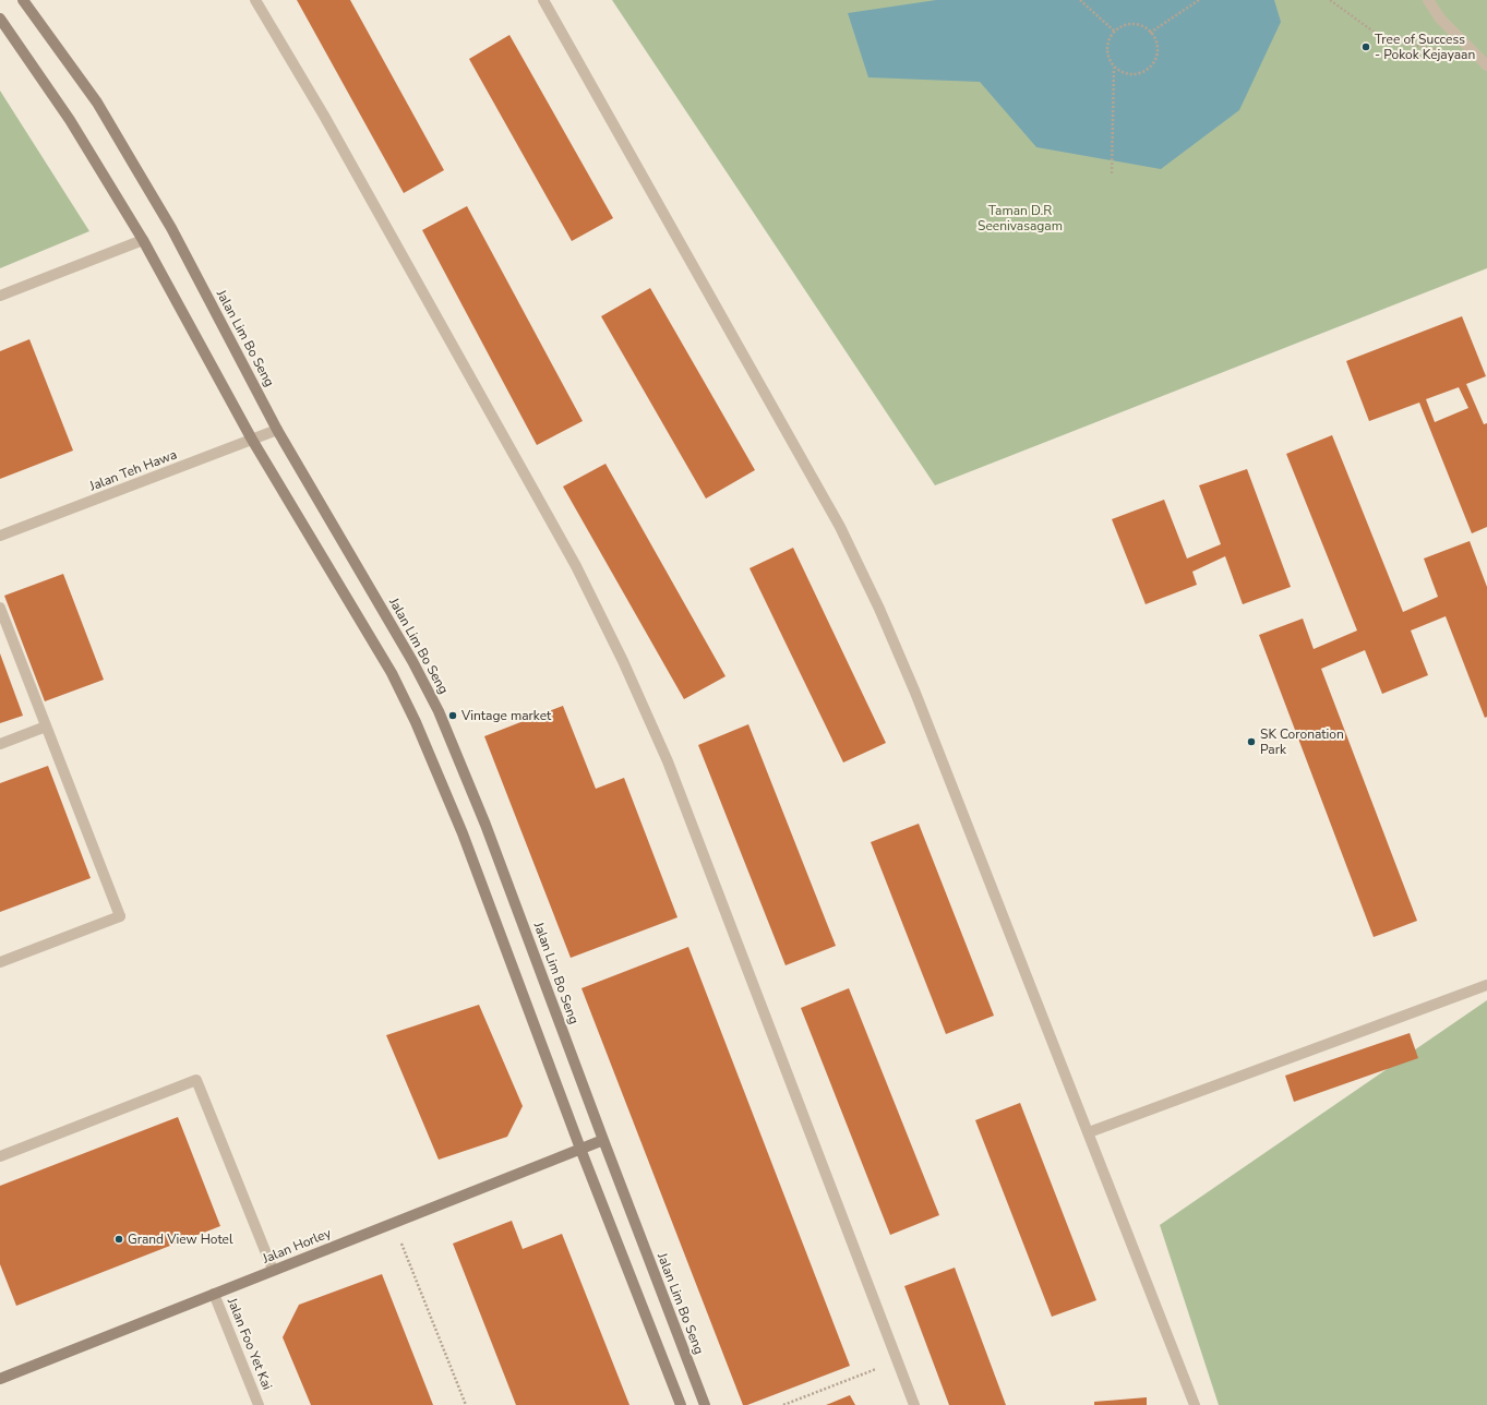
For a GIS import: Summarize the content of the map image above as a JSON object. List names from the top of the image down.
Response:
{
  "streets": {
    "main road": ["Jalan Lim Bo Seng", "Jalan Horley"],
    "street": ["Jalan Teh Hawa", "Jalan Foo Yet Kai"]
  },
  "crossings": [
    ["Jalan Lim Bo Seng", "Jalan Teh Hawa"],
    ["Jalan Lim Bo Seng", "Jalan Horley"],
    ["Jalan Horley", "Jalan Foo Yet Kai"]
  ],
  "parks": ["Taman D.R Seenivasagam"],
  "places": [
    "Tree of Success - Pokok Kejayaan",
    "Vintage market",
    "SK Coronation Park",
    "Grand View Hotel"
  ]
}
